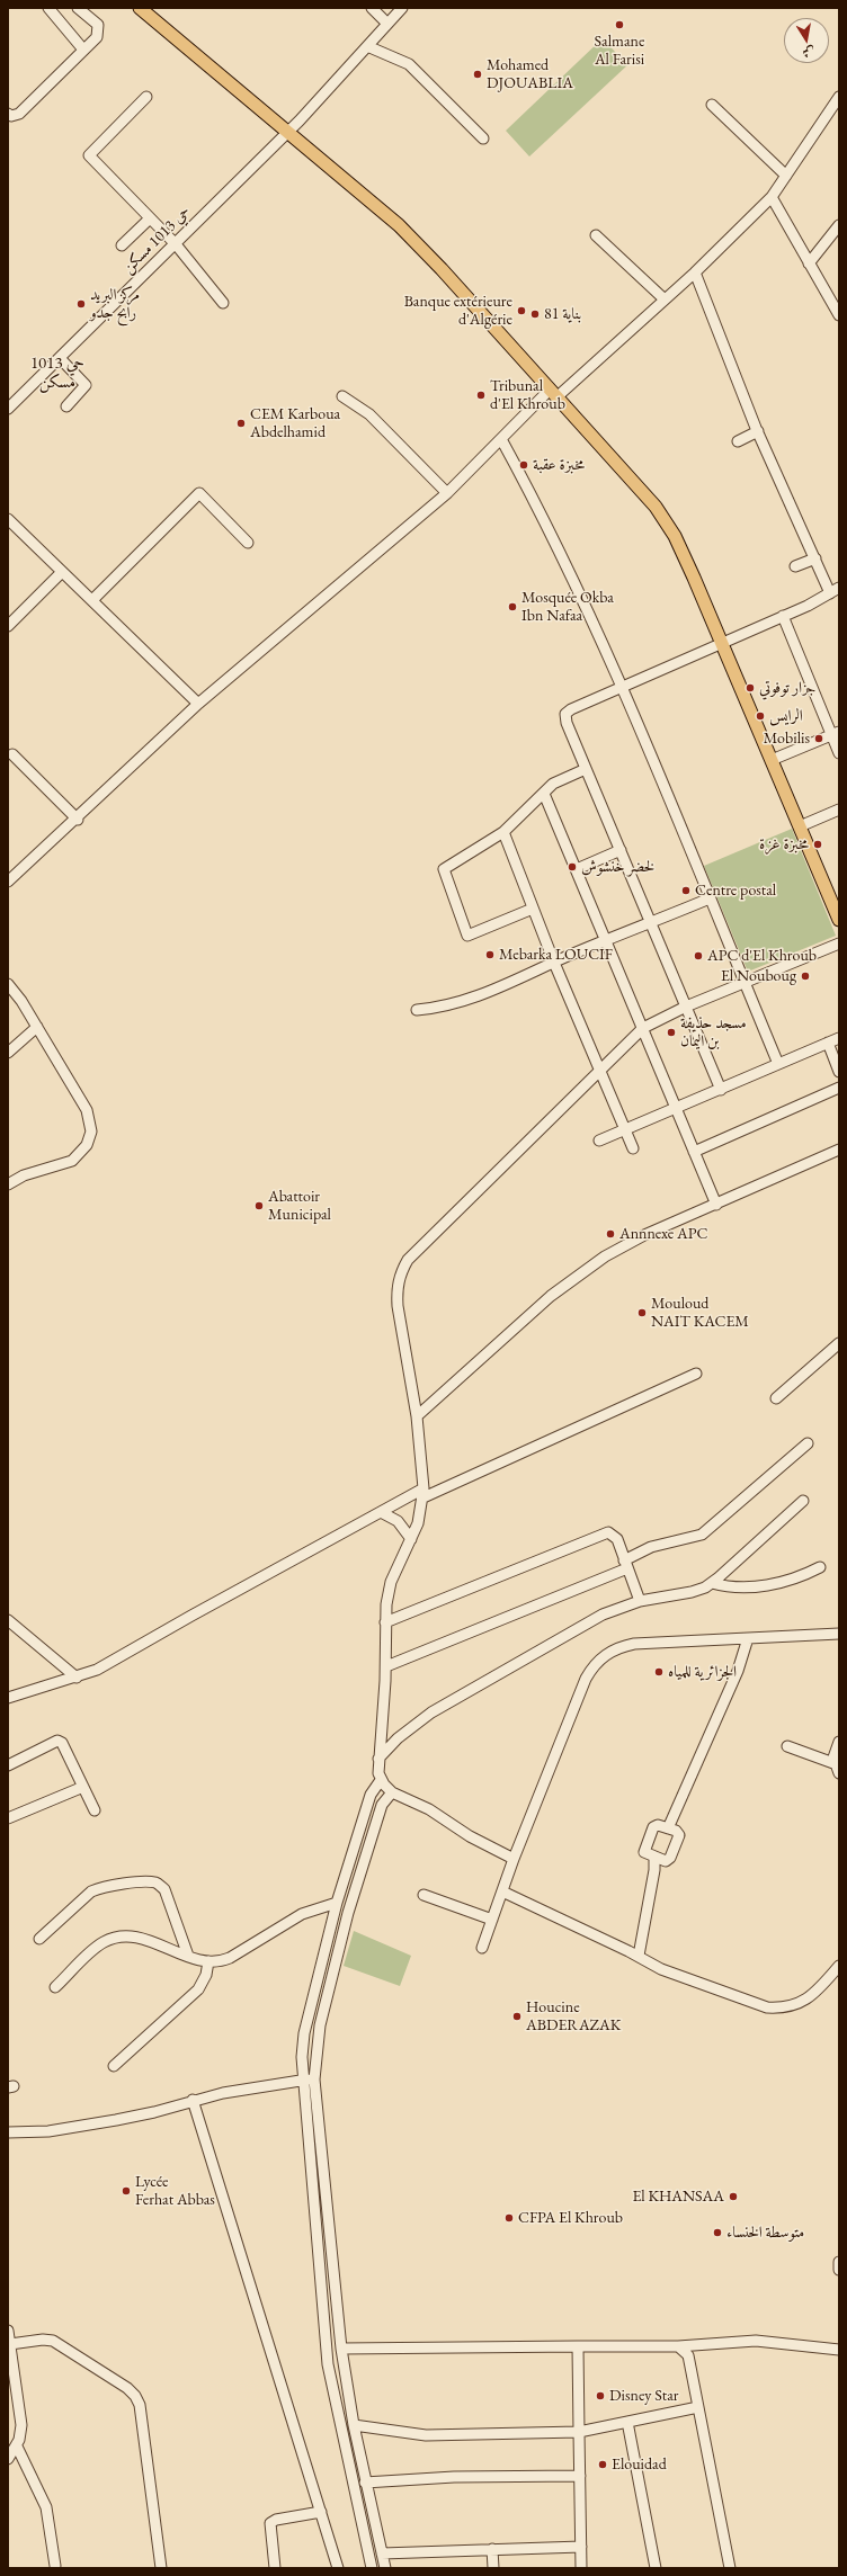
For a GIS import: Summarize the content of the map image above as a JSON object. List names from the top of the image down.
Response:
{
  "streets": {
    "street": ["حي 1013 مسكن"]
  },
  "districts": ["حي 1013 مسكن"],
  "places": [
    "Salmane Al Farisi",
    "Mohamed DJOUABLIA",
    "مركز البريد رابح جدو",
    "Banque extérieure d'Algérie",
    "بناية 81",
    "Tribunal d'El Khroub",
    "CEM Karboua Abdelhamid",
    "مخبزة عقبة",
    "Mosquée Okba Ibn Nafaa",
    "جزار توفوتي",
    "الرايس",
    "Mobilis",
    "مخبزة غزة",
    "لخضر خنشوش",
    "Centre postal",
    "Mebarka LOUCIF",
    "APC d'El Khroub",
    "El Nouboug",
    "مسجد حذيفة بن اليمان",
    "Abattoir Municipal",
    "Annnexe APC",
    "Mouloud NAIT KACEM",
    "الجزائرية للمياه",
    "Houcine ABDERAZAK",
    "Lycée Ferhat Abbas",
    "El KHANSAA",
    "CFPA El Khroub",
    "متوسطة الخنساء",
    "Disney Star",
    "Elouidad"
  ],
  "north": "bottom"
}
